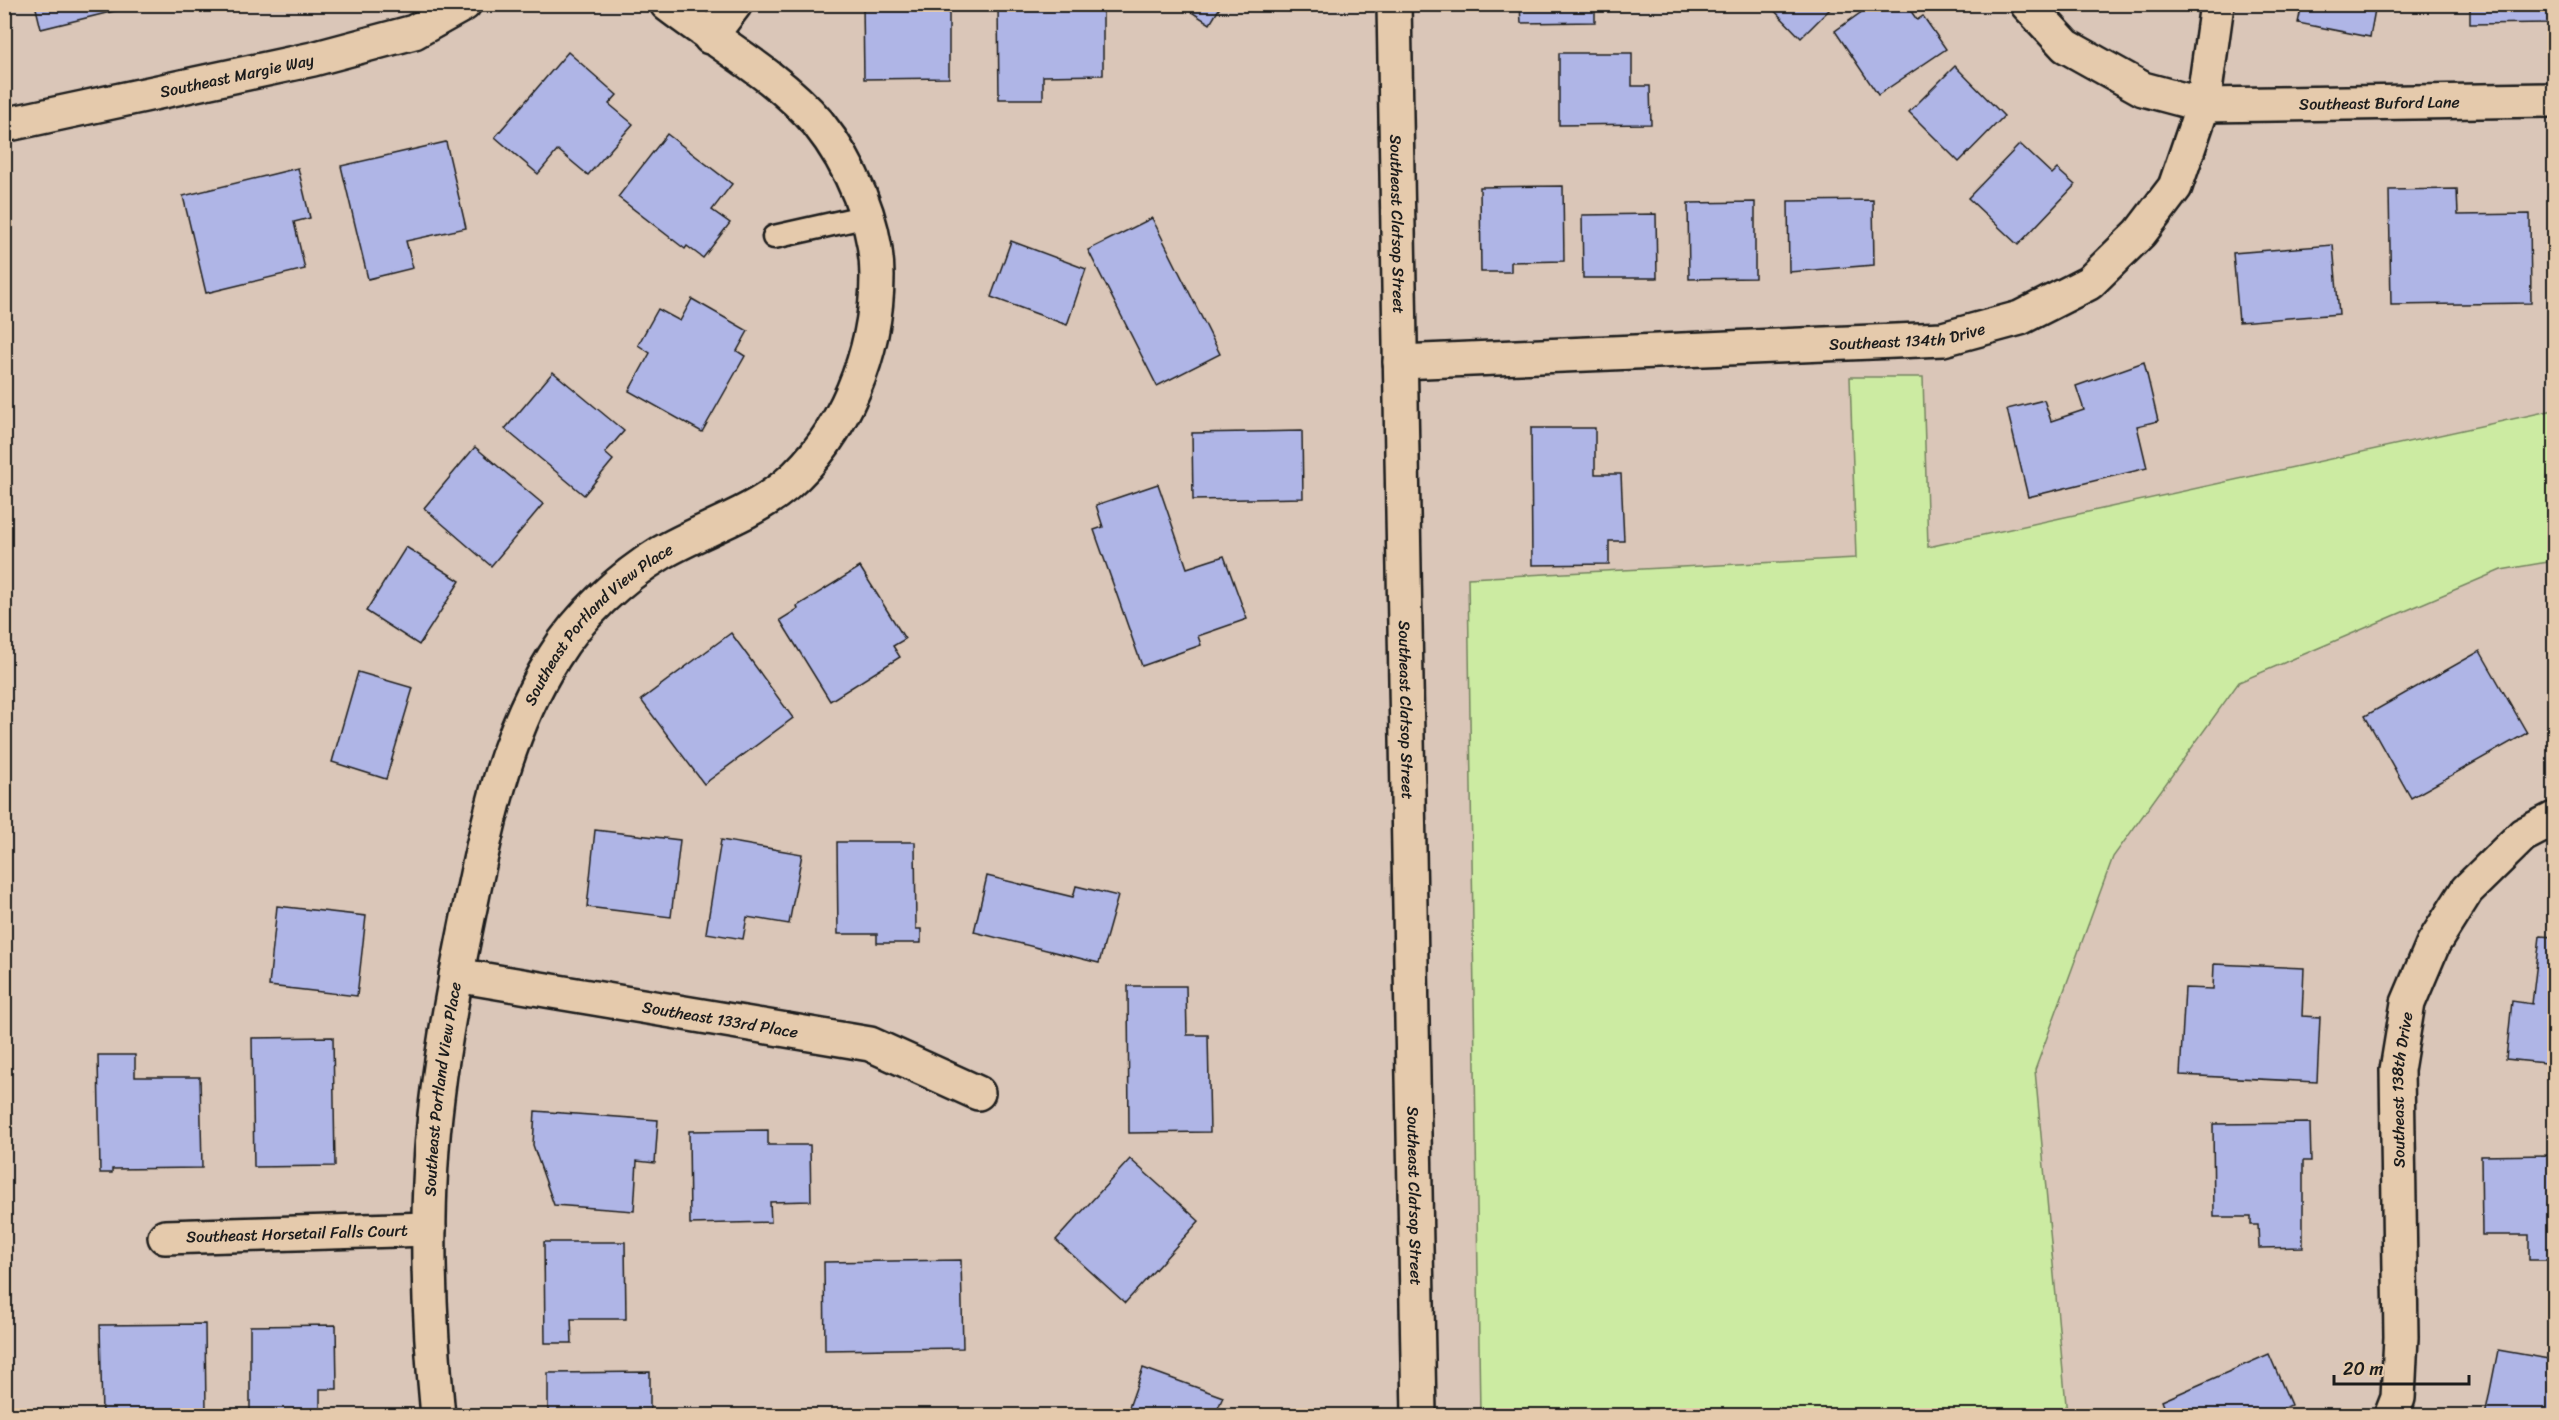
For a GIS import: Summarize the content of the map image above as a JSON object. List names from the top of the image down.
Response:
{
  "streets": {
    "street": [
      "Southeast Margie Way",
      "Southeast Buford Lane",
      "Southeast Clatsop Street",
      "Southeast 134th Drive",
      "Southeast Portland View Place",
      "Southeast 133rd Place",
      "Southeast 138th Drive",
      "Southeast Horsetail Falls Court"
    ]
  },
  "crossings": [
    ["Southeast Buford Lane", "Southeast 134th Drive"],
    ["Southeast Clatsop Street", "Southeast 134th Drive"],
    ["Southeast Portland View Place", "Southeast 133rd Place"],
    ["Southeast Portland View Place", "Southeast Horsetail Falls Court"]
  ],
  "scale_bar": "20 m"
}
